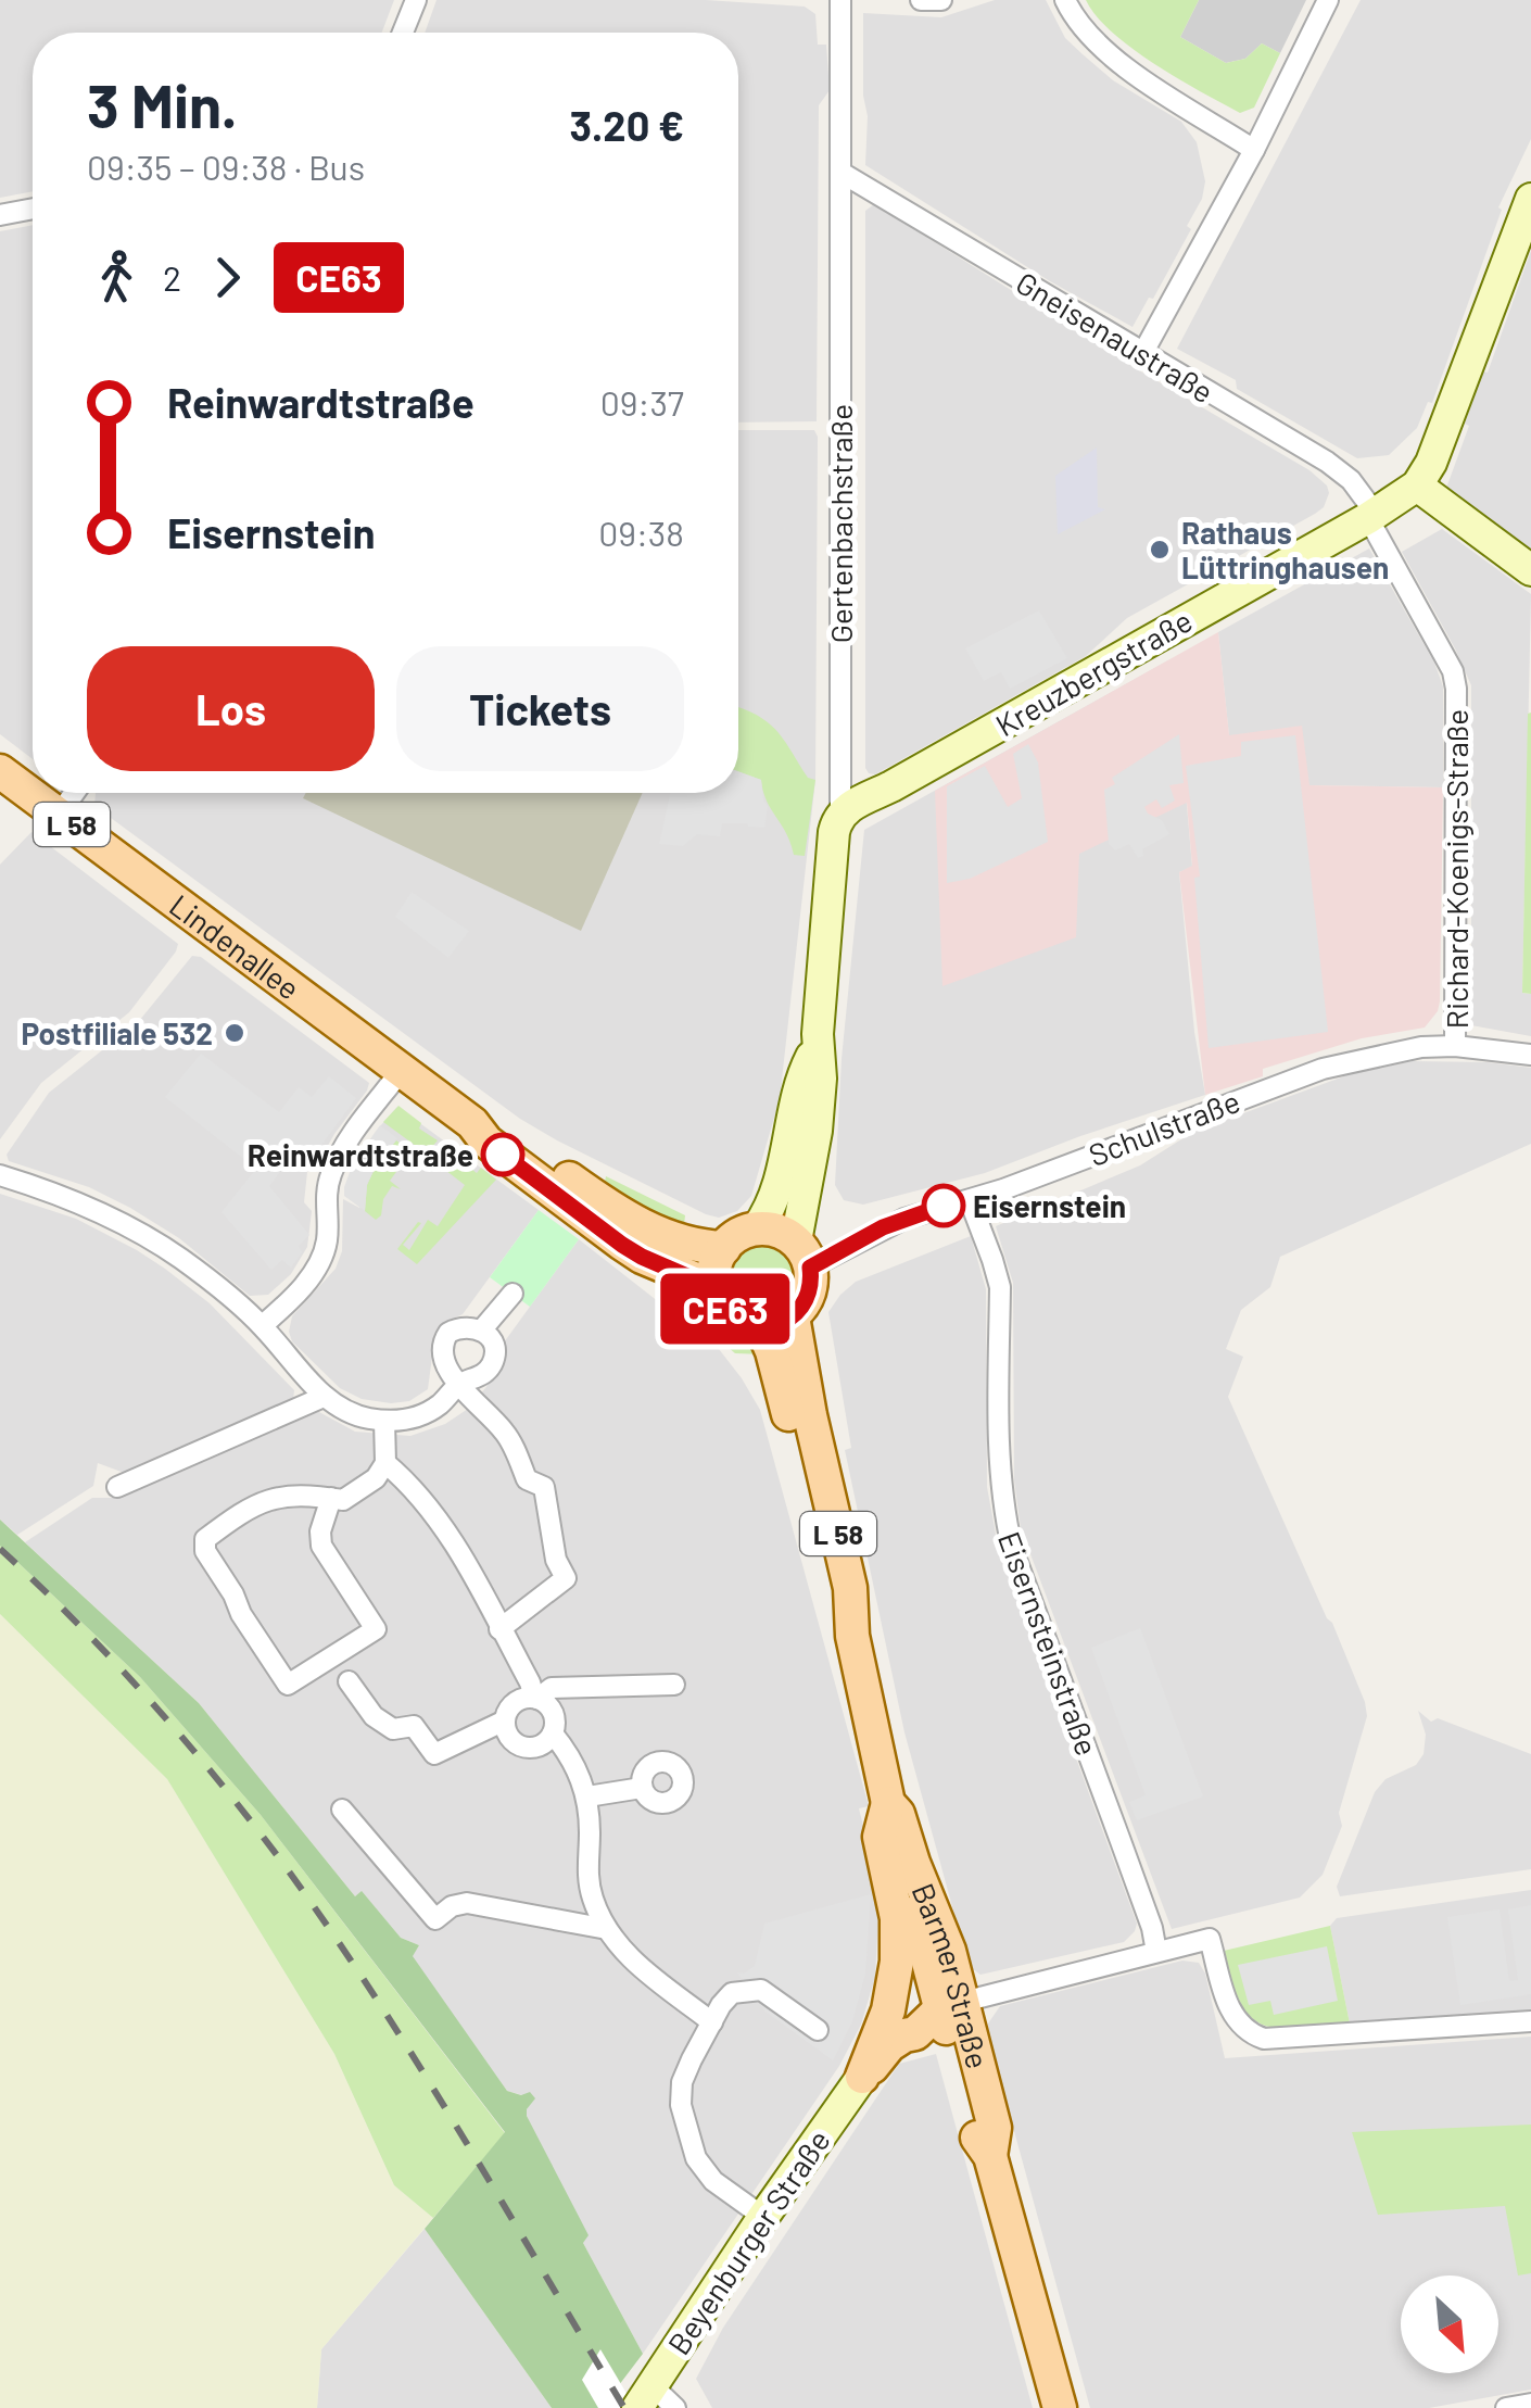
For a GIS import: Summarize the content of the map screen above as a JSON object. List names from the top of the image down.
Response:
{
  "streets": {
    "main road": [
      "Gertenbachstraße",
      "Kreuzbergstraße",
      "L 58",
      "Lindenallee",
      "Barmer Straße",
      "Beyenburger Straße"
    ],
    "street": [
      "Gneisenaustraße",
      "Richard-Koenigs-Straße",
      "Schulstraße",
      "Eisernsteinstraße"
    ]
  },
  "crossings": [
    ["Gneisenaustraße", "Gertenbachstraße"],
    ["Gneisenaustraße", "Kreuzbergstraße"],
    ["Gneisenaustraße", "Richard-Koenigs-Straße"],
    ["Gertenbachstraße", "Kreuzbergstraße"],
    ["Gertenbachstraße", "Lindenallee"],
    ["Gertenbachstraße", "Schulstraße"],
    ["Gertenbachstraße", "Barmer Straße"],
    ["Kreuzbergstraße", "Richard-Koenigs-Straße"],
    ["Richard-Koenigs-Straße", "Schulstraße"],
    ["Lindenallee", "Schulstraße"],
    ["Lindenallee", "Barmer Straße"],
    ["Schulstraße", "Eisernsteinstraße"],
    ["Schulstraße", "Barmer Straße"]
  ],
  "places": [
    "Rathaus Lüttringhausen",
    "Postfiliale 532",
    "Reinwardtstraße",
    "Eisernstein"
  ],
  "lines": ["bus line CE63"],
  "north": "bottom right",
  "page": {
    "on_map": "CE63",
    "heading": ["3 Min.", "09:35 – 09:38 · Bus", "3.20 €"],
    "legs": ["2", "CE63"],
    "list": [
      {
        "name": "Reinwardtstraße",
        "value": "09:37"
      },
      {
        "name": "Eisernstein",
        "value": "09:38"
      }
    ],
    "buttons": ["Los", "Tickets"]
  }
}
